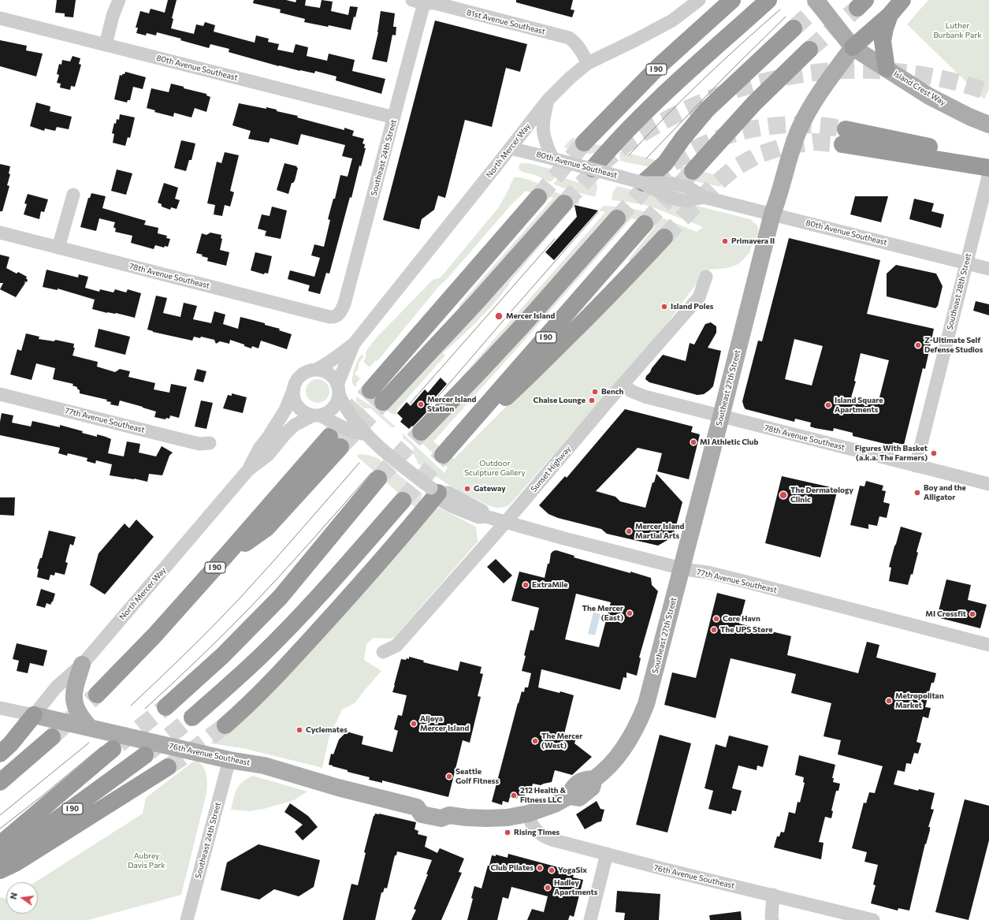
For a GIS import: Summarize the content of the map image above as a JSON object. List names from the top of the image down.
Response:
{
  "streets": {
    "highway": ["I 90"],
    "main road": ["Island Crest Way", "Southeast 27th Street", "76th Avenue Southeast"],
    "street": [
      "81st Avenue Southeast",
      "80th Avenue Southeast",
      "North Mercer Way",
      "Southeast 24th Street",
      "78th Avenue Southeast",
      "Southeast 28th Street",
      "77th Avenue Southeast",
      "Sunset Highway"
    ]
  },
  "crossings": [
    ["81st Avenue Southeast", "North Mercer Way"],
    ["81st Avenue Southeast", "Southeast 24th Street"],
    ["80th Avenue Southeast", "North Mercer Way"],
    ["80th Avenue Southeast", "Southeast 24th Street"],
    ["80th Avenue Southeast", "Southeast 28th Street"],
    ["80th Avenue Southeast", "Southeast 27th Street"],
    ["Island Crest Way", "Southeast 27th Street"],
    ["North Mercer Way", "77th Avenue Southeast"],
    ["North Mercer Way", "76th Avenue Southeast"],
    ["Southeast 24th Street", "78th Avenue Southeast"],
    ["Southeast 24th Street", "76th Avenue Southeast"],
    ["78th Avenue Southeast", "Southeast 28th Street"],
    ["78th Avenue Southeast", "Southeast 27th Street"],
    ["78th Avenue Southeast", "Sunset Highway"],
    ["Southeast 27th Street", "77th Avenue Southeast"],
    ["Southeast 27th Street", "76th Avenue Southeast"],
    ["77th Avenue Southeast", "Sunset Highway"]
  ],
  "parks": ["Luther Burbank Park", "Outdoor Sculpture Gallery", "Aubrey Davis Park"],
  "places": [
    "Primavera II",
    "Island Poles",
    "Mercer Island",
    "Z-Ultimate Self Defense Studios",
    "Bench",
    "Chaise Lounge",
    "Mercer Island Station",
    "Island Square Apartments",
    "MI Athletic Club",
    "Figures With Basket (a.k.a. The Farmers)",
    "Gateway",
    "Boy and the Alligator",
    "The Dermatology Clinic",
    "Mercer Island Martial Arts",
    "ExtraMile",
    "The Mercer (East)",
    "MI Crossfit",
    "Core Havn",
    "The UPS Store",
    "Metropolitan Market",
    "Aljoya Mercer Island",
    "Cyclemates",
    "The Mercer (West)",
    "Seattle Golf Fitness",
    "212 Health & Fitness LLC",
    "Rising Times",
    "Club Pilates",
    "YogaSix",
    "Hadley Apartments"
  ],
  "north": "left"
}
